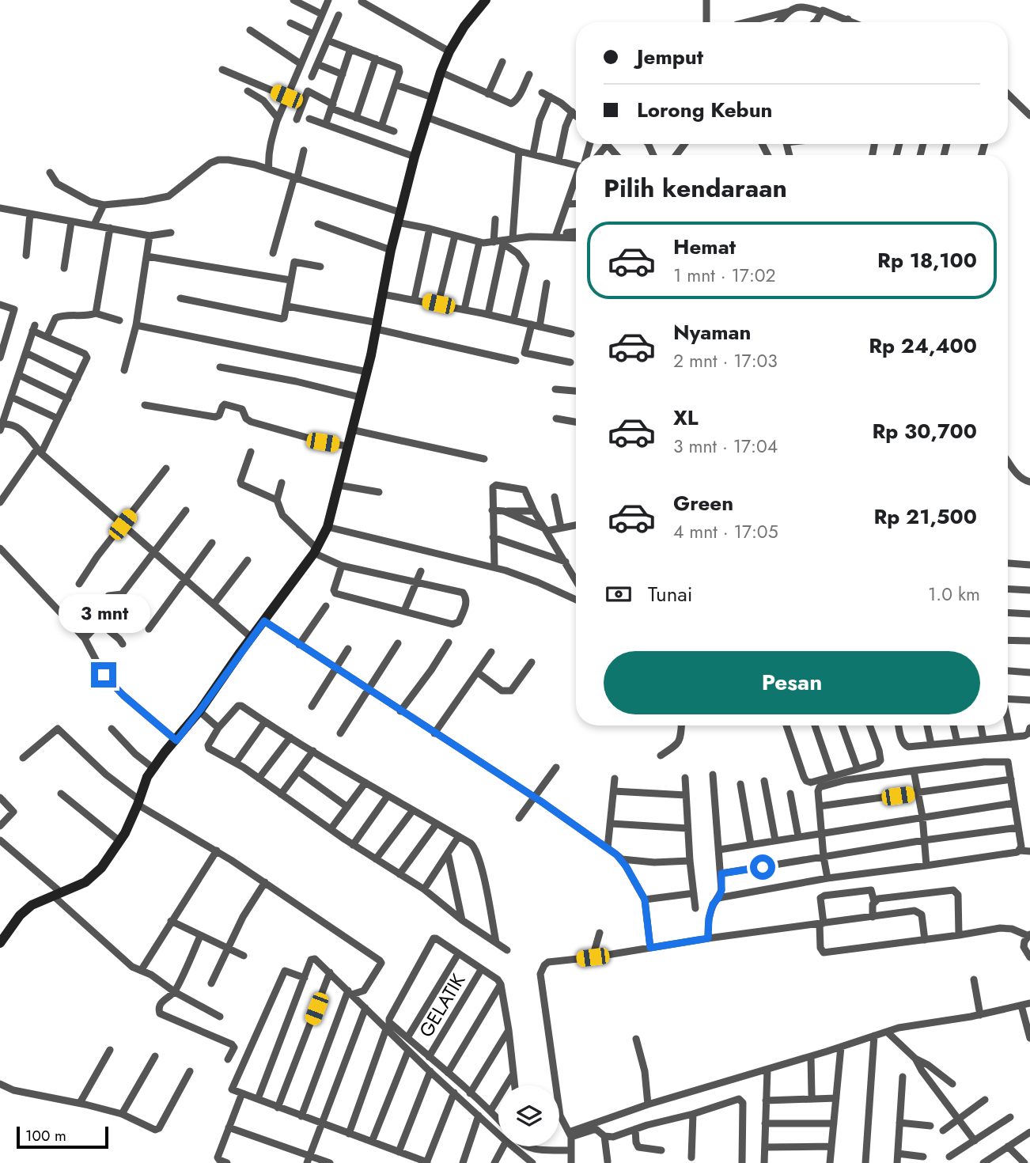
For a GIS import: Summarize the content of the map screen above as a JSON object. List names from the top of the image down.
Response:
{
  "streets": {
    "street": ["GELATIK"]
  },
  "scale_bar": "100 m",
  "page": {
    "banner": ["Jemput", "Lorong Kebun"],
    "heading": "Pilih kendaraan",
    "list": [
      {
        "name": "Hemat",
        "note": "1 mnt · 17:02",
        "value": "Rp 18,100"
      },
      {
        "name": "Nyaman",
        "note": "2 mnt · 17:03",
        "value": "Rp 24,400"
      },
      {
        "name": "XL",
        "note": "3 mnt · 17:04",
        "value": "Rp 30,700"
      },
      {
        "name": "Green",
        "note": "4 mnt · 17:05",
        "value": "Rp 21,500"
      }
    ],
    "pay": ["Tunai", "1.0 km"],
    "bubble": "3 mnt",
    "buttons": "Pesan",
    "scale": "100 m"
  }
}
